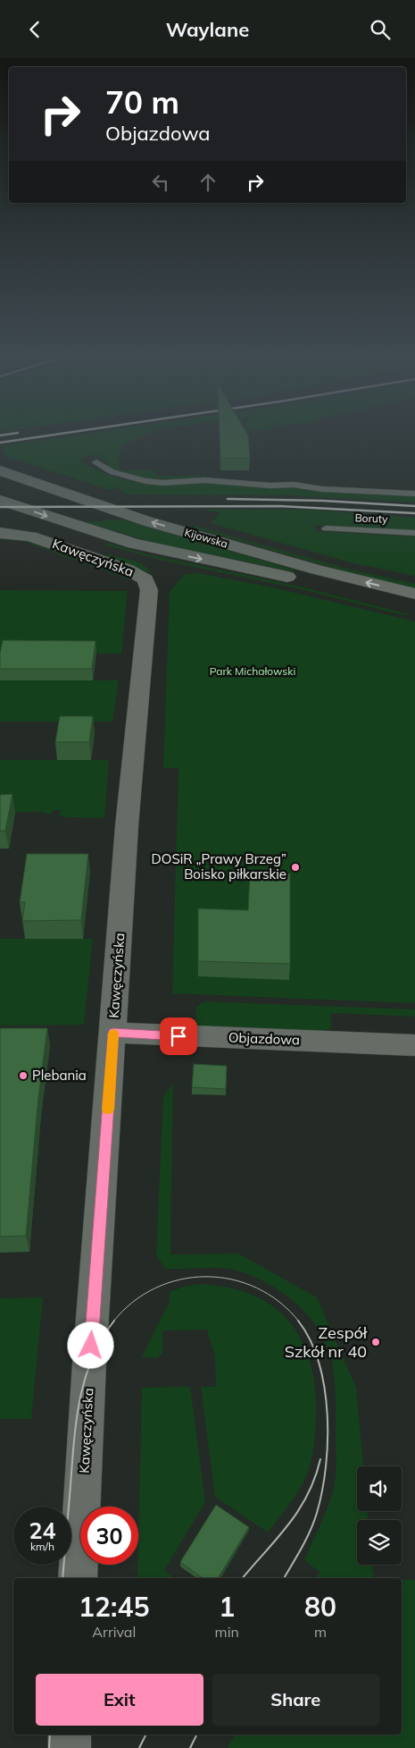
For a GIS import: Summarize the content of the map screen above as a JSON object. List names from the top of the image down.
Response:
{
  "streets": {
    "street": ["Kijowska", "Kawęczyńska", "Objazdowa"],
    "lane": ["Boruty"]
  },
  "crossings": [
    ["Kawęczyńska", "Objazdowa"]
  ],
  "parks": ["Park Michałowski"],
  "places": ["DOSiR „Prawy Brzeg” Boisko piłkarskie", "Plebania", "Zespół Szkół nr 40"],
  "page": {
    "header": "Waylane",
    "turn": ["70 m", "Objazdowa"],
    "speed": "24 km/h",
    "limit": "30",
    "eta": [
      "12:45",
      "Arrival",
      "1",
      "min",
      "80",
      "m"
    ],
    "buttons": ["Exit", "Share"]
  }
}
